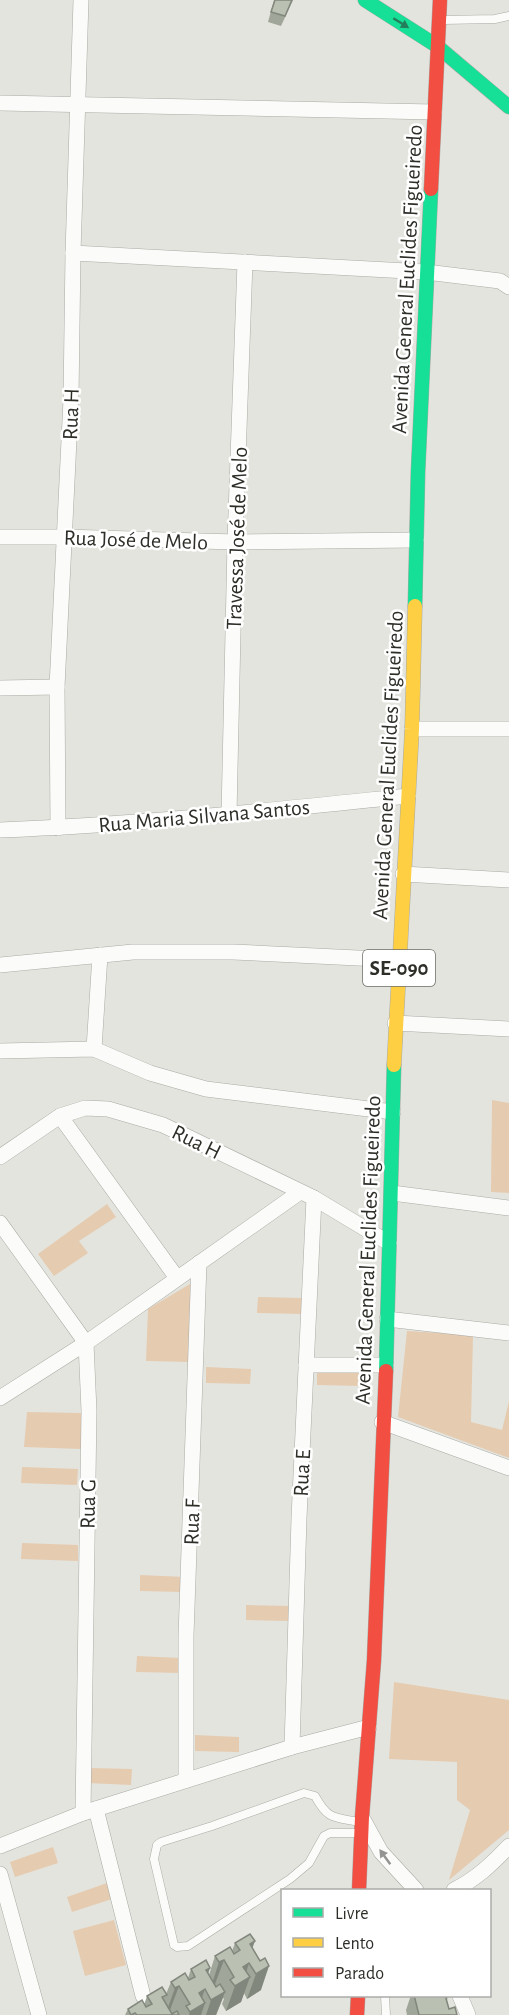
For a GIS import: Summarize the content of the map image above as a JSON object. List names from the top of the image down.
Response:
{
  "streets": {
    "main road": ["Avenida General Euclides Figueiredo", "SE-090"],
    "street": [
      "Rua H",
      "Travessa José de Melo",
      "Rua José de Melo",
      "Rua Maria Silvana Santos",
      "Rua E",
      "Rua G",
      "Rua F"
    ]
  },
  "crossings": [
    ["Avenida General Euclides Figueiredo", "Rua H"],
    ["Avenida General Euclides Figueiredo", "Rua José de Melo"],
    ["Avenida General Euclides Figueiredo", "Rua Maria Silvana Santos"],
    ["Rua H", "Rua José de Melo"],
    ["Rua H", "Rua Maria Silvana Santos"],
    ["Rua H", "Rua E"],
    ["Travessa José de Melo", "Rua José de Melo"],
    ["Travessa José de Melo", "Rua Maria Silvana Santos"]
  ],
  "legend": ["Livre", "Lento", "Parado"]
}
